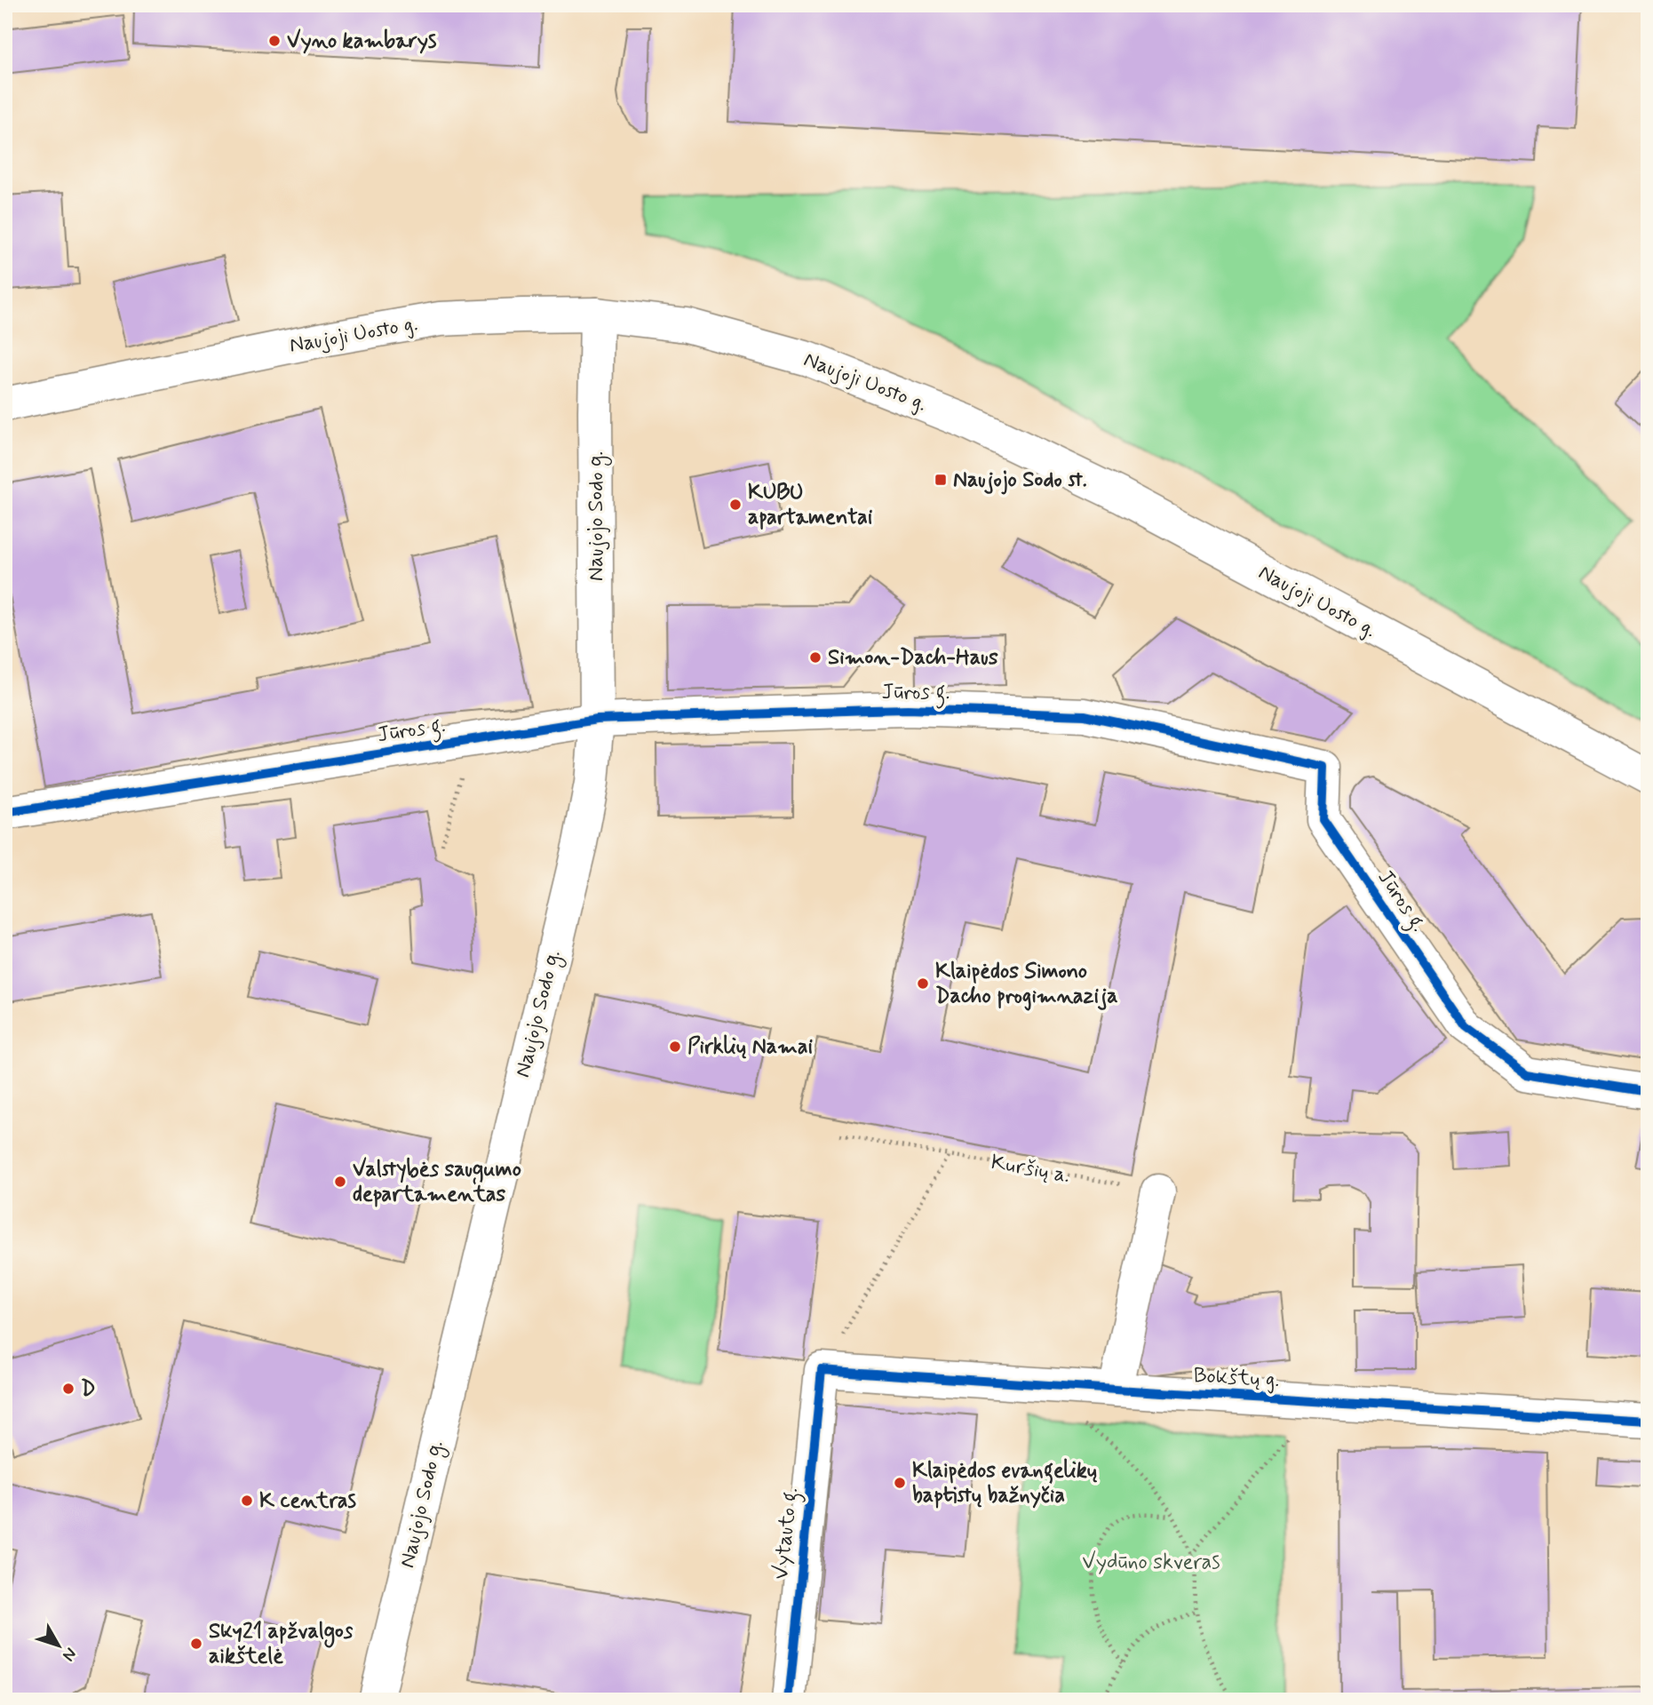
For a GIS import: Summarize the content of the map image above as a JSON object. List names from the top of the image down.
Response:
{
  "streets": {
    "street": [
      "Naujoji Uosto g.",
      "Naujojo Sodo g.",
      "Jūros g.",
      "Bokštų g.",
      "Vytauto g."
    ],
    "path": ["Kuršių a."]
  },
  "crossings": [
    ["Naujoji Uosto g.", "Naujojo Sodo g."],
    ["Naujojo Sodo g.", "Jūros g."],
    ["Bokštų g.", "Vytauto g."]
  ],
  "parks": ["Vydūno skveras"],
  "places": {
    "other": [
      "Vyno kambarys",
      "KUBU apartamentai",
      "Simon-Dach-Haus",
      "Klaipėdos Simono Dacho progimnazija",
      "Pirklių Namai",
      "Valstybės saugumo departamentas",
      "D",
      "Klaipėdos evangelikų baptistų bažnyčia",
      "K centras",
      "Sky21 apžvalgos aikštelė"
    ],
    "transit": ["Naujojo Sodo st."]
  },
  "north": "bottom right"
}
